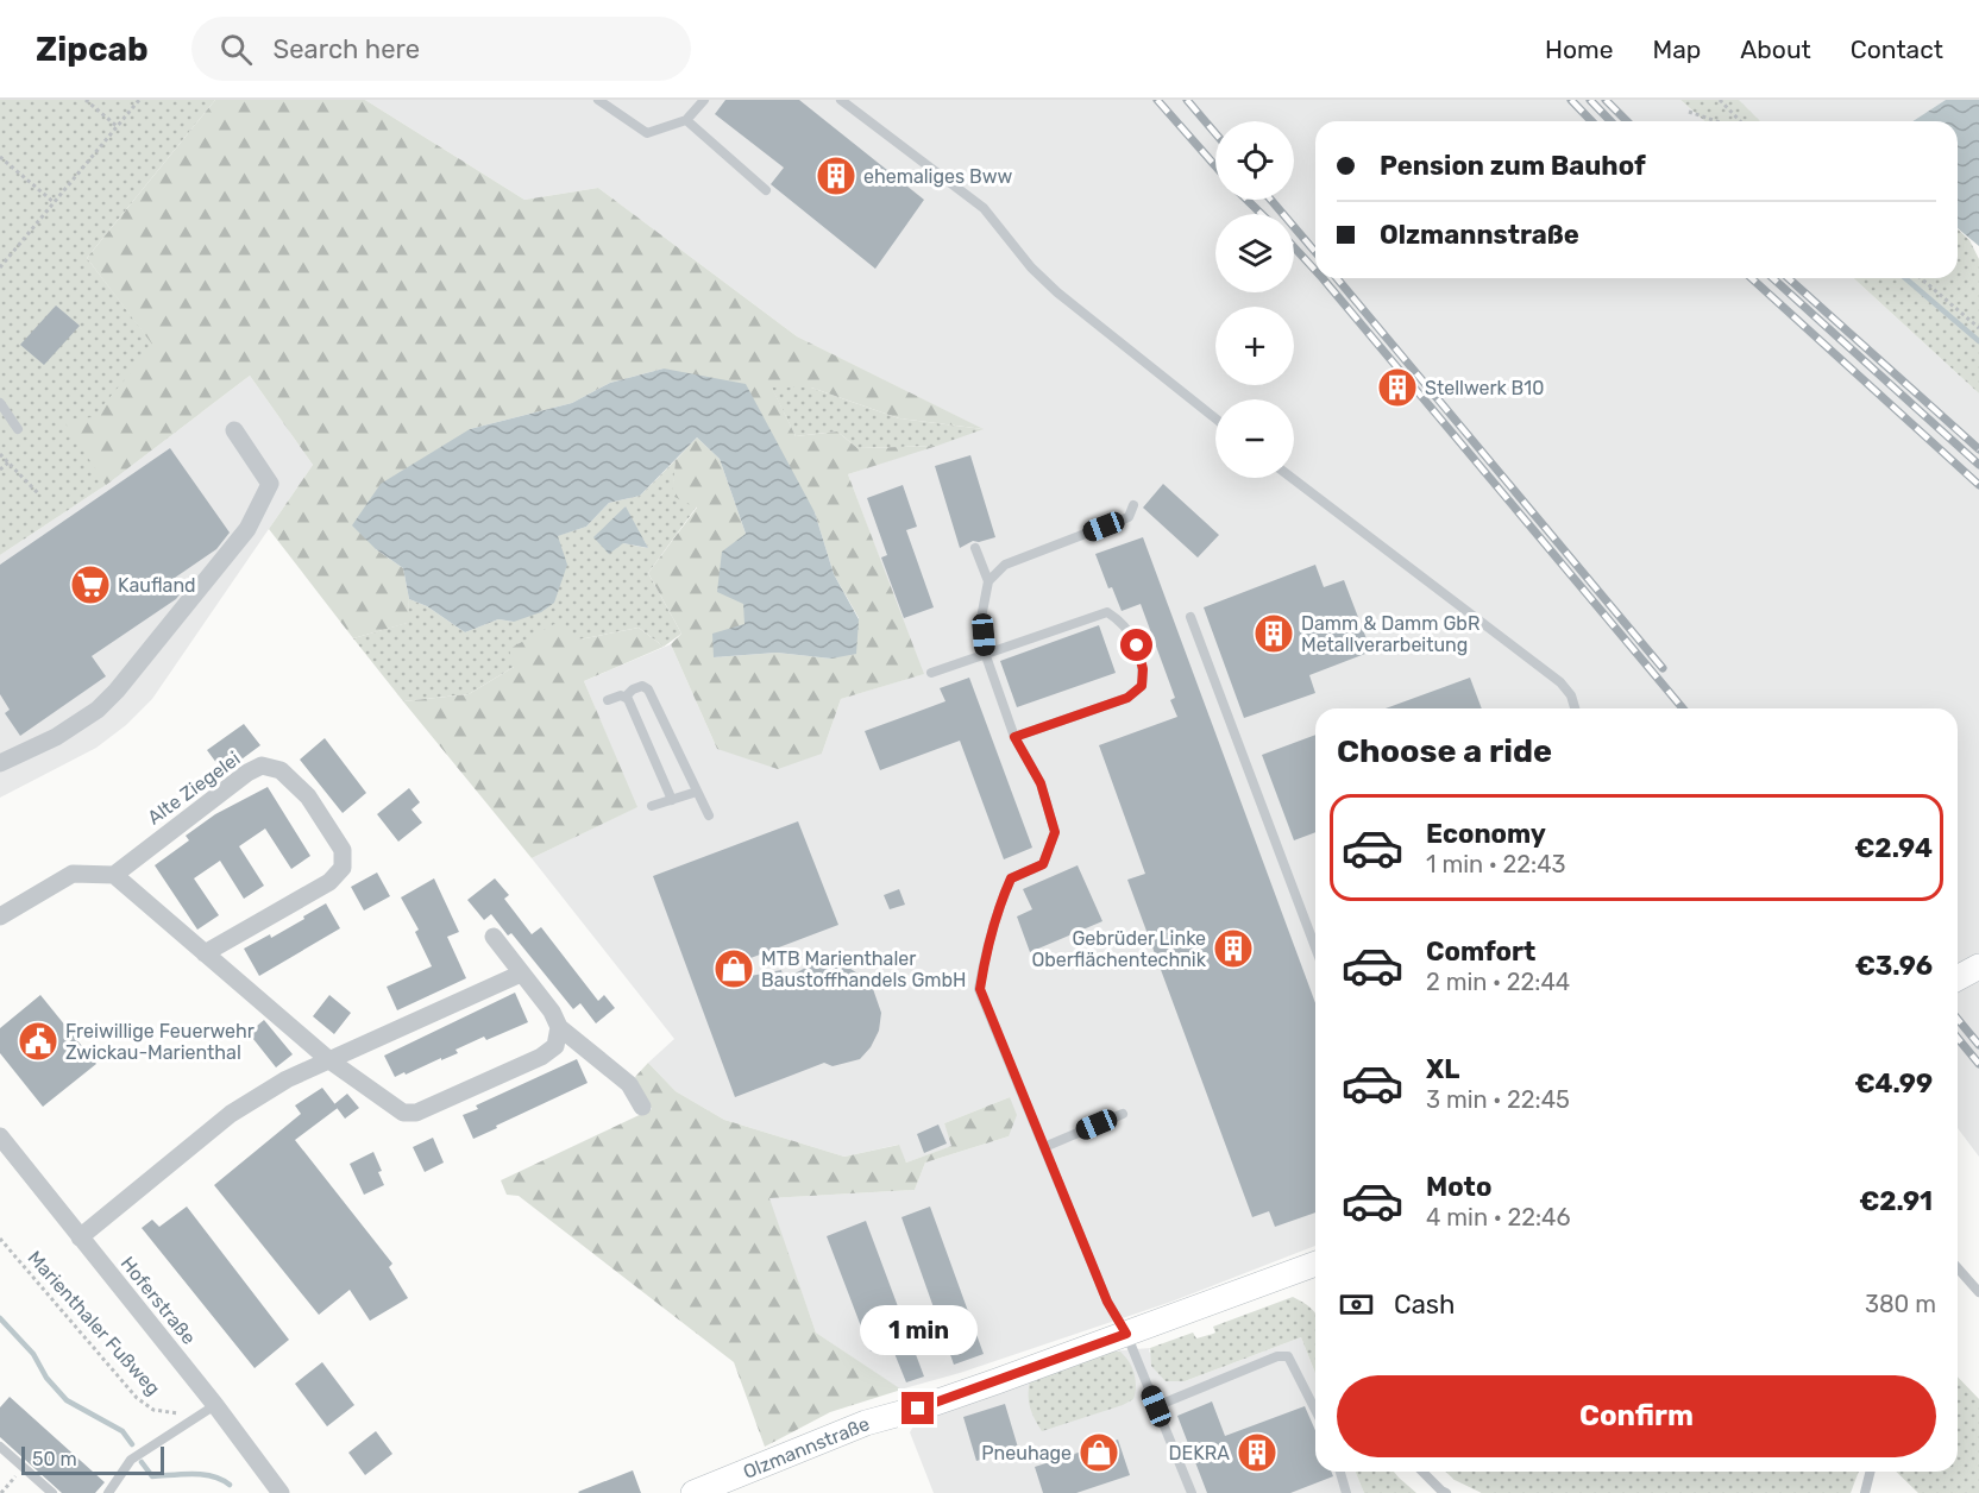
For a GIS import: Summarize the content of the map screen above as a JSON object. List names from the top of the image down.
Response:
{
  "streets": {
    "main road": ["Olzmannstraße"],
    "street": ["Alte Ziegelei", "Hoferstraße"],
    "path": ["Marienthaler Fußweg"]
  },
  "crossings": [
    ["Hoferstraße", "Marienthaler Fußweg"]
  ],
  "places": {
    "building": [
      "ehemaliges Bww",
      "Stellwerk B10",
      "Damm & Damm GbR Metallverarbeitung",
      "Gebrüder Linke Oberflächentechnik",
      "DEKRA"
    ],
    "supermarket": ["Kaufland"],
    "shop": ["MTB Marienthaler Baustoffhandels GmbH", "Pneuhage"],
    "public building": ["Freiwillige Feuerwehr Zwickau-Marienthal"]
  },
  "scale_bar": "50 m",
  "page": {
    "header": "Zipcab",
    "search": "Search here",
    "nav": [
      "Home",
      "Map",
      "About",
      "Contact"
    ],
    "map_buttons": ["+", "−"],
    "banner": ["Pension zum Bauhof", "Olzmannstraße"],
    "heading": "Choose a ride",
    "list": [
      {
        "name": "Economy",
        "note": "1 min · 22:43",
        "value": "€2.94"
      },
      {
        "name": "Comfort",
        "note": "2 min · 22:44",
        "value": "€3.96"
      },
      {
        "name": "XL",
        "note": "3 min · 22:45",
        "value": "€4.99"
      },
      {
        "name": "Moto",
        "note": "4 min · 22:46",
        "value": "€2.91"
      }
    ],
    "pay": ["Cash", "380 m"],
    "bubble": "1 min",
    "buttons": "Confirm",
    "scale": "50 m"
  }
}
